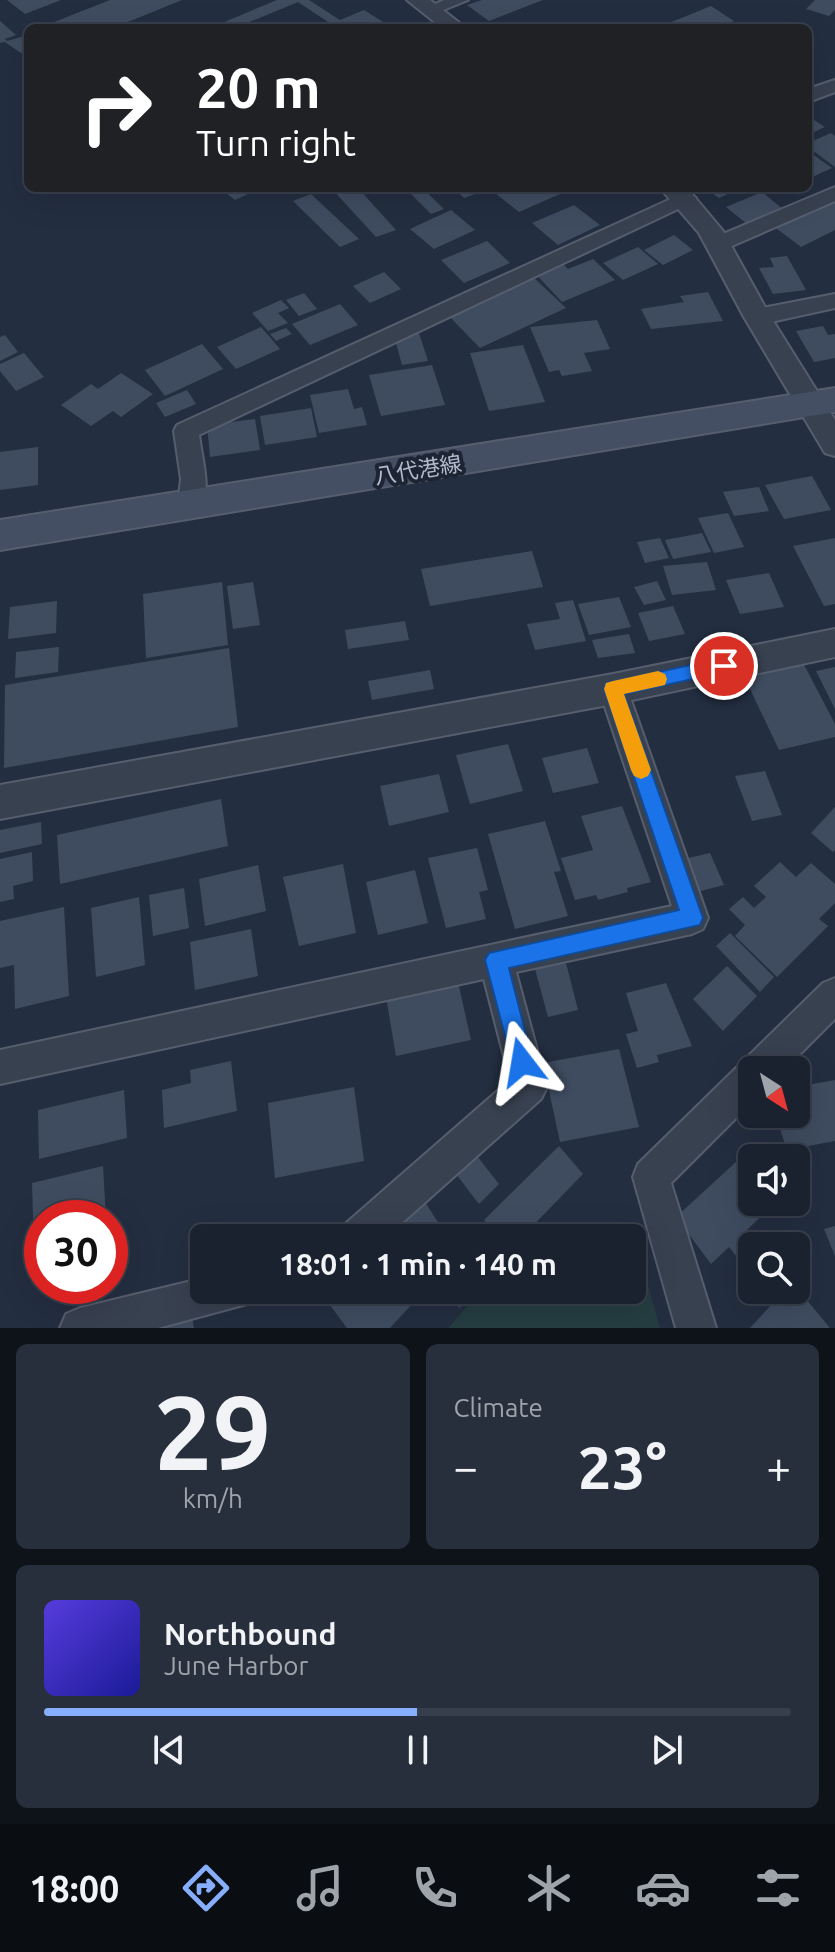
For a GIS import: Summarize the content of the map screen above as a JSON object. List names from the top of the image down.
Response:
{
  "streets": {
    "main road": ["八代港線"]
  },
  "north": "bottom right",
  "page": {
    "turn": ["20 m", "Turn right"],
    "limit": "30",
    "trip": "18:01 · 1 min · 140 m",
    "tile": [
      ["29", "km/h"],
      "Climate"
    ],
    "heat": ["−", "23°", "+"],
    "song": ["Northbound", "June Harbor"],
    "tabs": "18:00"
  }
}
